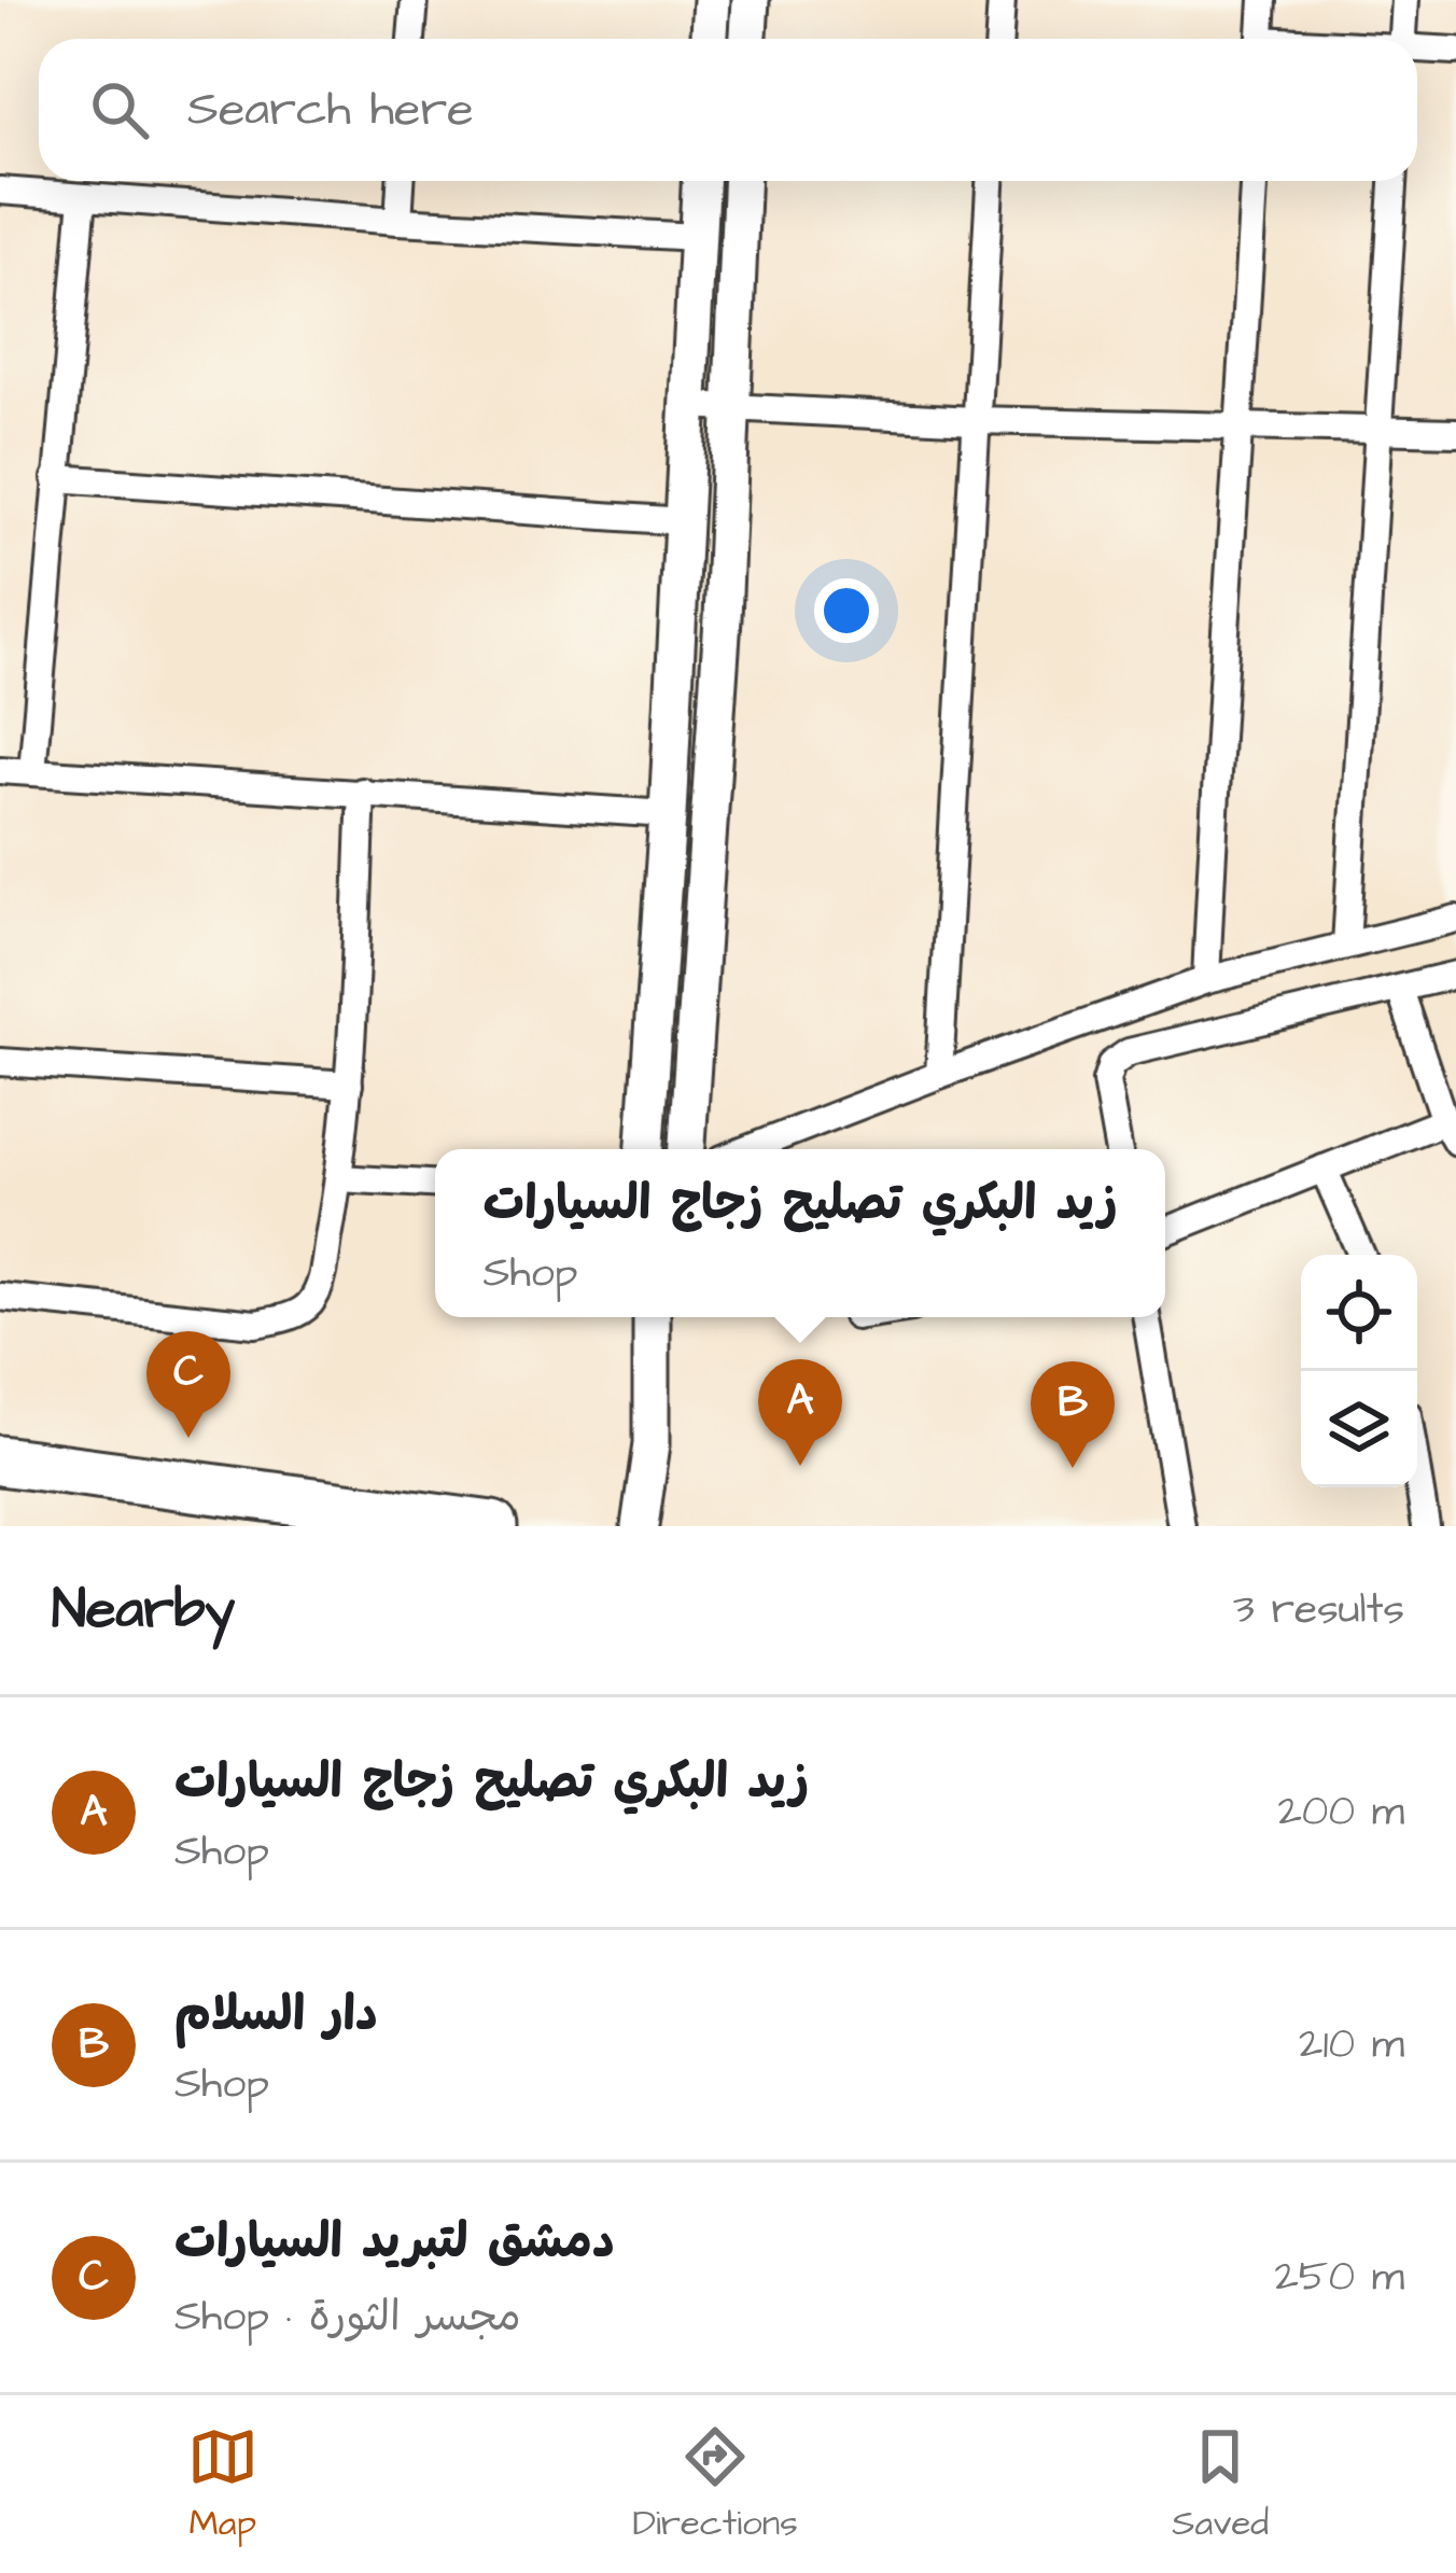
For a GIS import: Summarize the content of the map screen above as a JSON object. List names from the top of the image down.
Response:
{
  "page": {
    "search": "Search here",
    "popup": ["زيد البكري تصليح زجاج السيارات", "Shop"],
    "pins": ["C", "A", "B"],
    "heading": ["Nearby", "3 results"],
    "list": [
      {
        "mark": "A",
        "name": "زيد البكري تصليح زجاج السيارات",
        "note": "Shop",
        "value": "200 m"
      },
      {
        "mark": "B",
        "name": "دار السلام",
        "note": "Shop",
        "value": "210 m"
      },
      {
        "mark": "C",
        "name": "دمشق لتبريد السيارات",
        "note": "Shop · مجسر الثورة",
        "value": "250 m"
      }
    ],
    "nav": ["Map", "Directions", "Saved"]
  }
}
